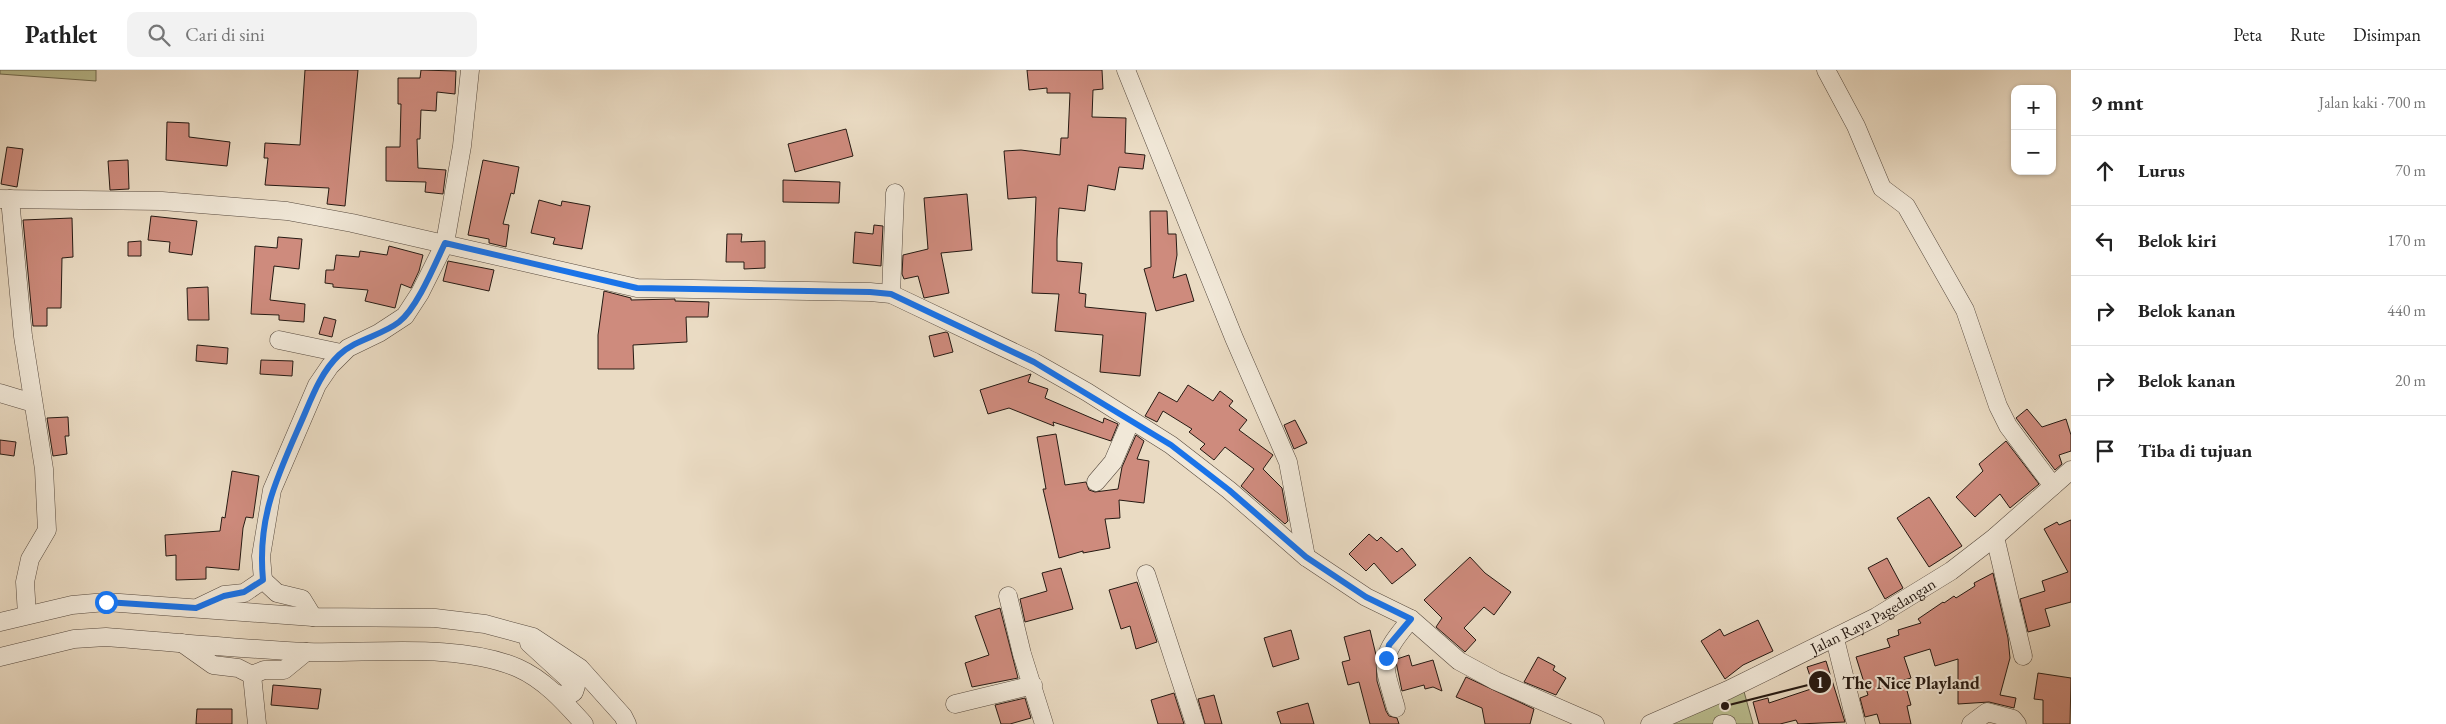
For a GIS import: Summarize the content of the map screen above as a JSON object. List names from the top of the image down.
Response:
{
  "streets": {
    "street": ["Jalan Raya Pagedangan"]
  },
  "places": ["The Nice Playland"],
  "page": {
    "header": "Pathlet",
    "search": "Cari di sini",
    "nav": ["Peta", "Rute", "Disimpan"],
    "heading": ["9 mnt", "Jalan kaki · 700 m"],
    "map_buttons": ["+", "−"],
    "list": [
      ["Lurus", "70 m"],
      ["Belok kiri", "170 m"],
      ["Belok kanan", "440 m"],
      ["Belok kanan", "20 m"],
      "Tiba di tujuan"
    ]
  }
}
